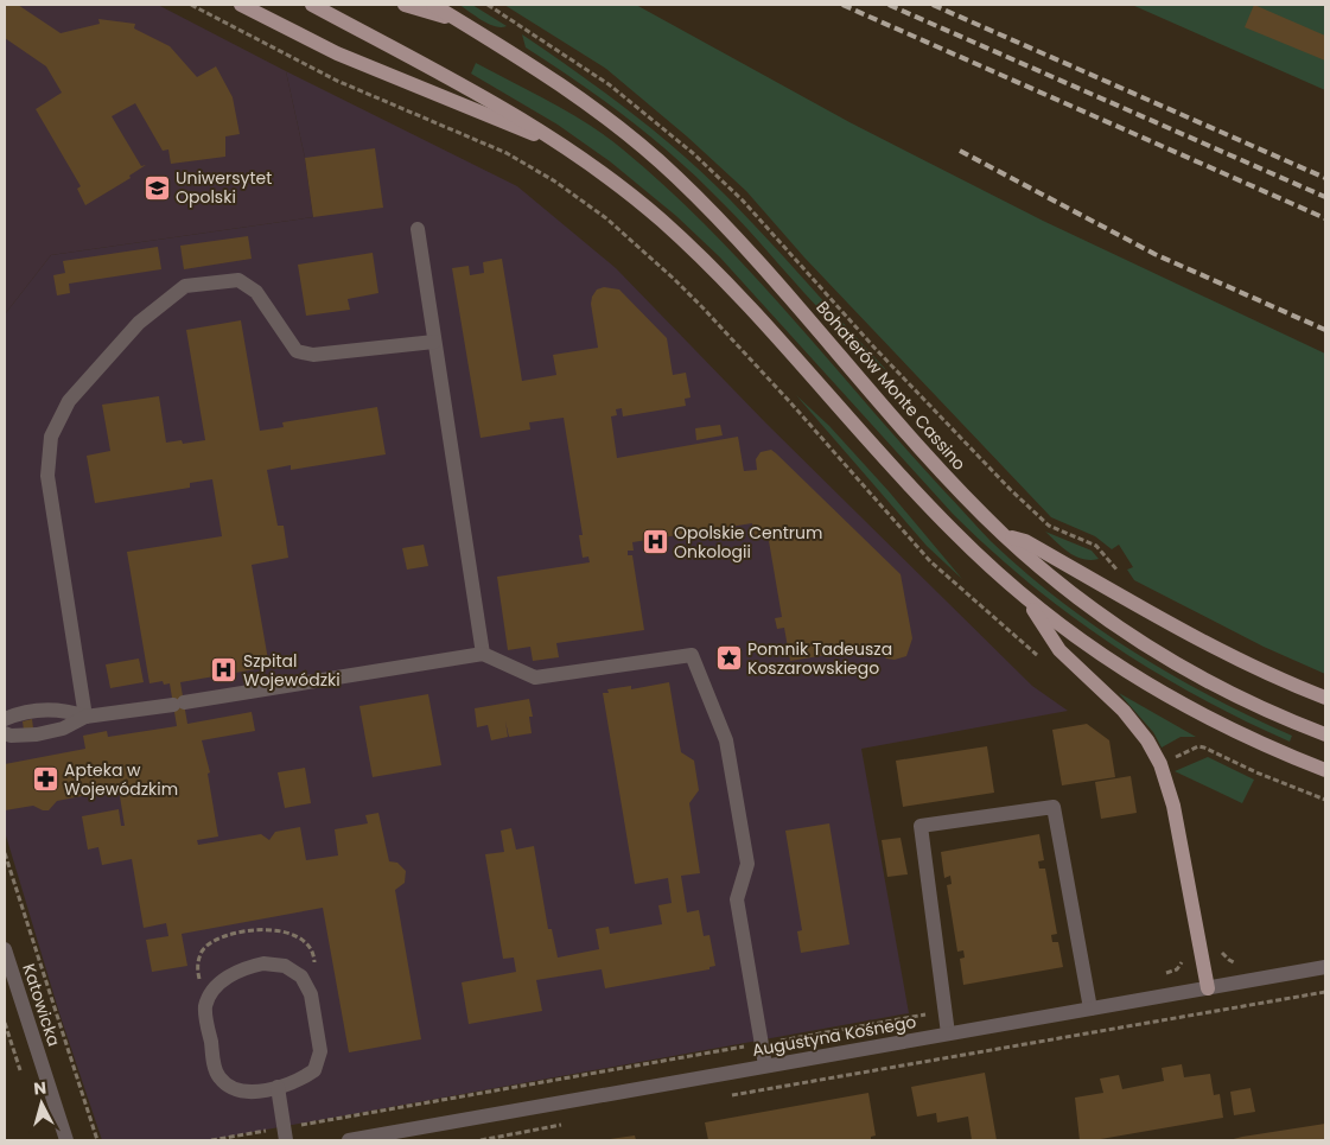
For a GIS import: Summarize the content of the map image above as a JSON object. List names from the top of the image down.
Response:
{
  "streets": {
    "main road": ["Bohaterów Monte Cassino"],
    "street": ["Katowicka", "Augustyna Kośnego"]
  },
  "places": {
    "school or university": ["Uniwersytet Opolski"],
    "hospital": ["Opolskie Centrum Onkologii", "Szpital Wojewódzki"],
    "place": ["Pomnik Tadeusza Koszarowskiego"],
    "pharmacy": ["Apteka w Wojewódzkim"]
  },
  "north": "top"
}
